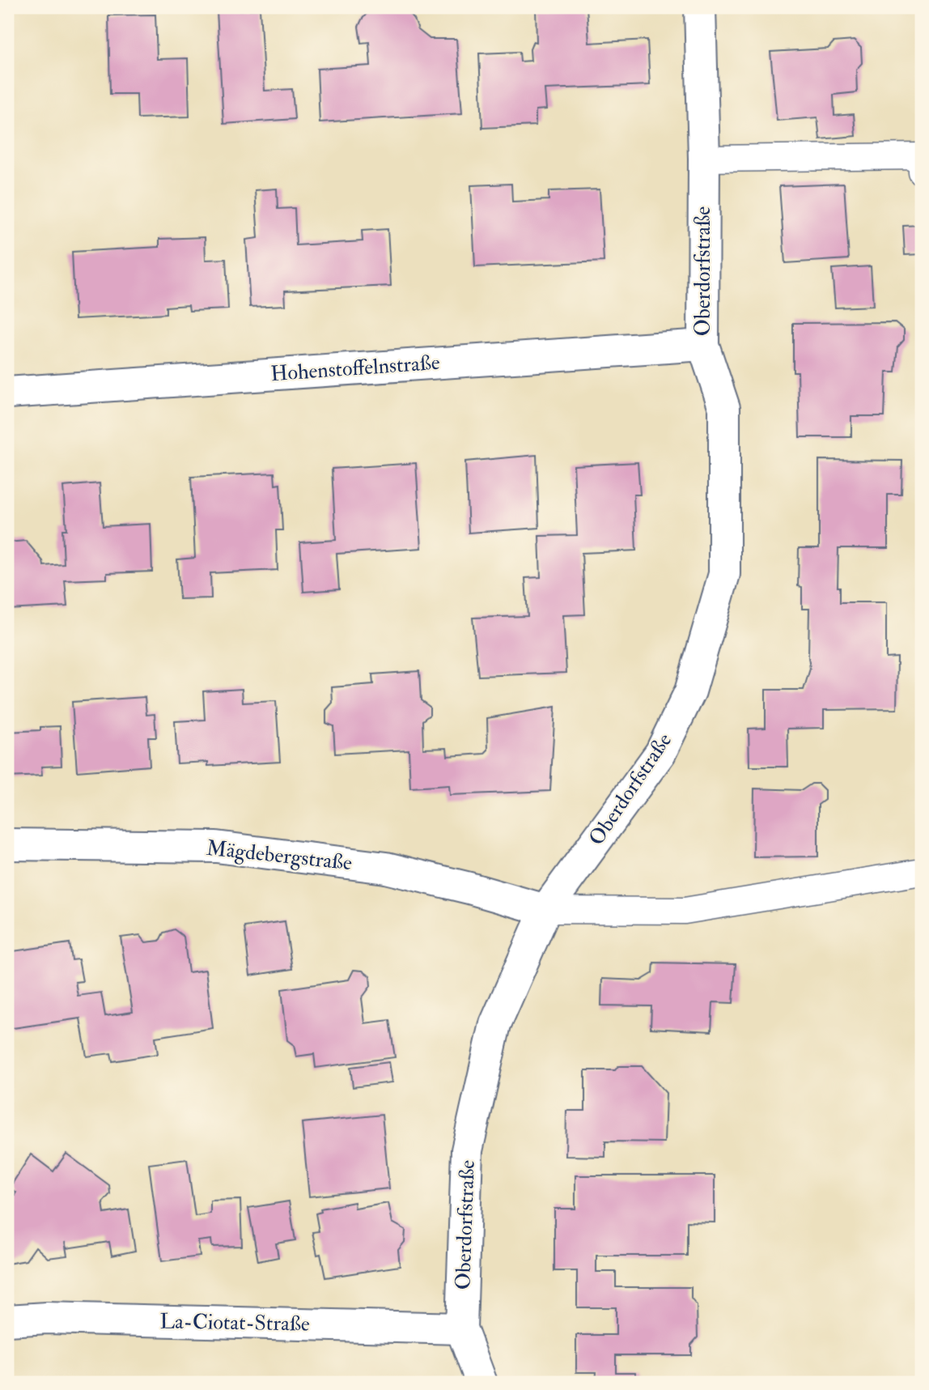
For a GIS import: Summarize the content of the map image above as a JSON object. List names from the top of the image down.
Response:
{
  "streets": {
    "street": [
      "Oberdorfstraße",
      "Hohenstoffelnstraße",
      "Mägdebergstraße",
      "La-Ciotat-Straße"
    ]
  },
  "crossings": [
    ["Oberdorfstraße", "Hohenstoffelnstraße"],
    ["Oberdorfstraße", "Mägdebergstraße"],
    ["Oberdorfstraße", "La-Ciotat-Straße"]
  ]
}
